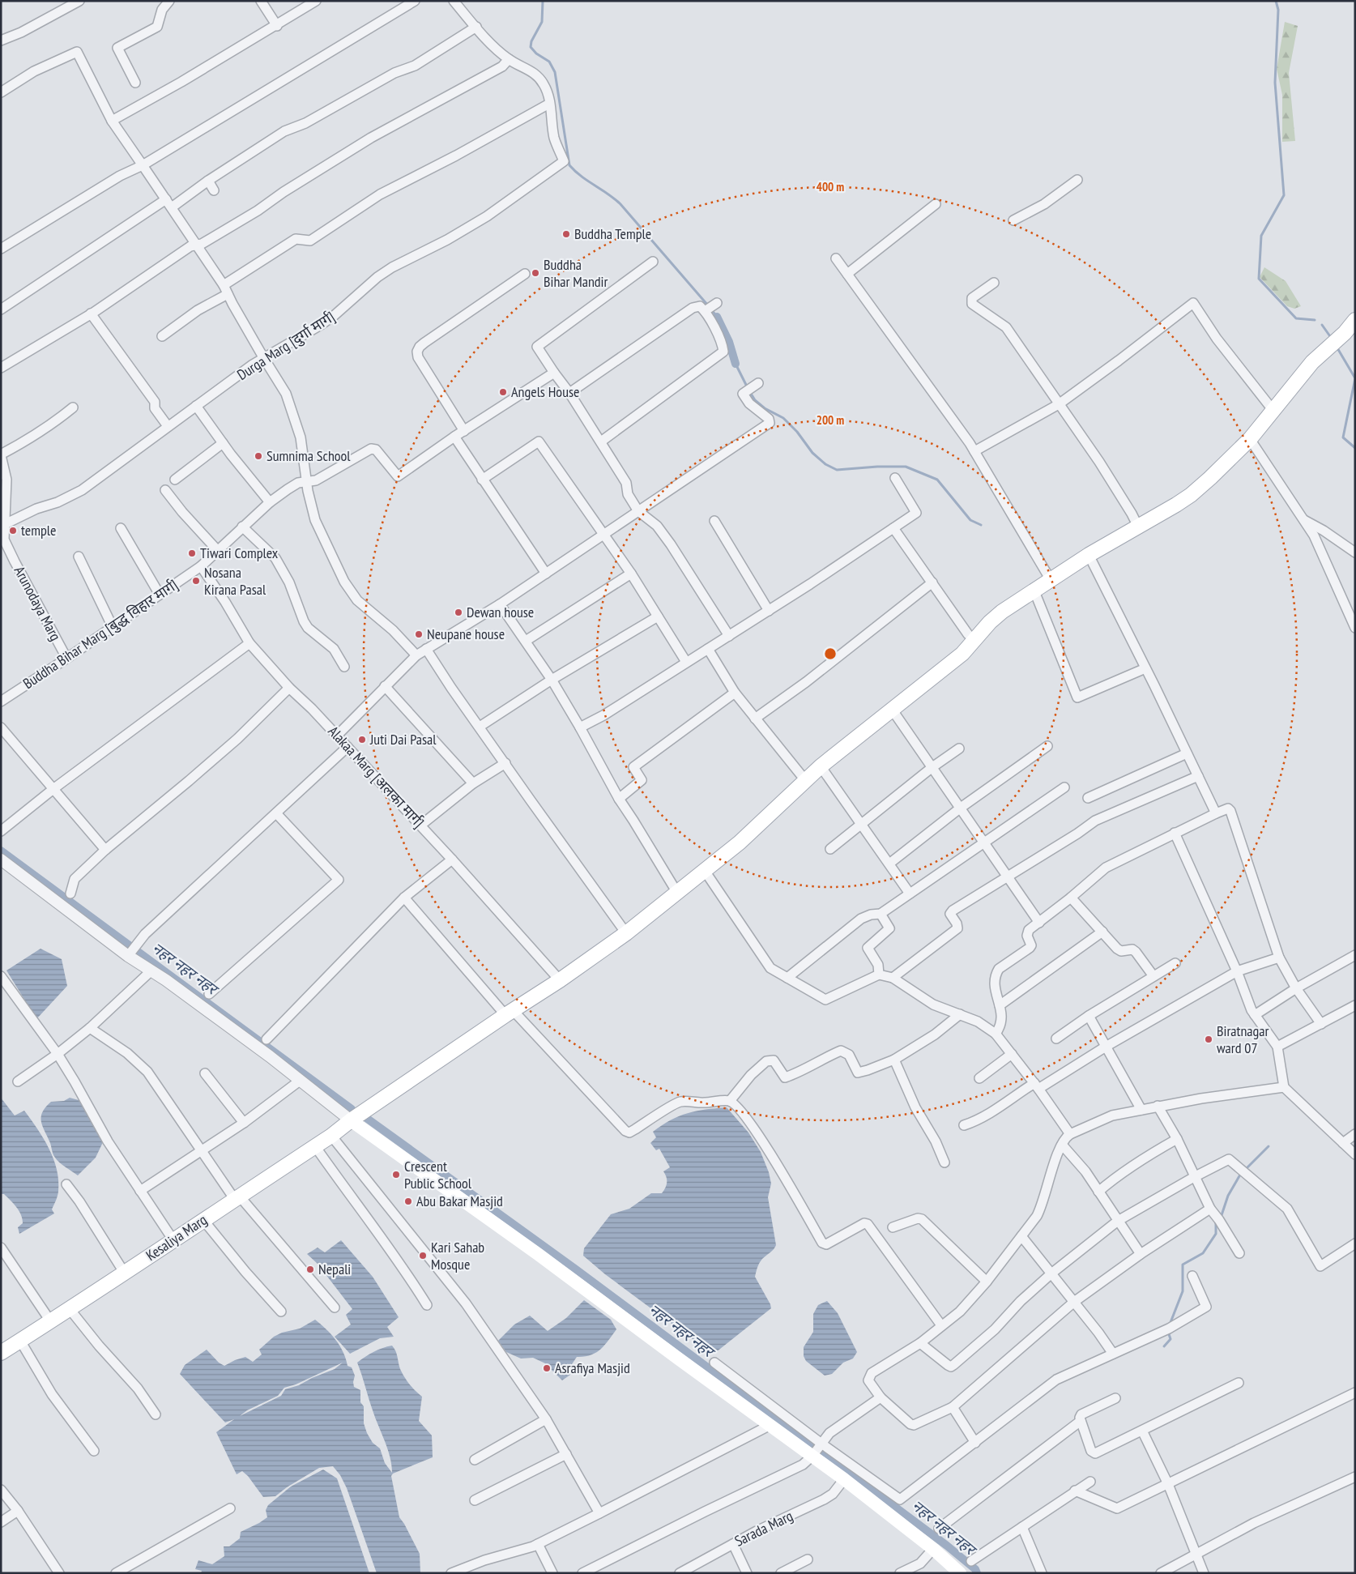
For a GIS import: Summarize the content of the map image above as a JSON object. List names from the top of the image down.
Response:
{
  "streets": {
    "main road": ["Kesaliya Marg"],
    "street": [
      "Durga Marg [दुर्गा मार्ग]",
      "Arunodaya Marg",
      "Buddha Bihar Marg [बुद्ध विहार मार्ग]",
      "Alakaa Marg [अलका मार्ग]",
      "Sarada Marg"
    ]
  },
  "crossings": [
    ["Durga Marg [दुर्गा मार्ग]", "Arunodaya Marg"],
    ["Arunodaya Marg", "Buddha Bihar Marg [बुद्ध विहार मार्ग]"],
    ["Buddha Bihar Marg [बुद्ध विहार मार्ग]", "Alakaa Marg [अलका मार्ग]"],
    ["Alakaa Marg [अलका मार्ग]", "Kesaliya Marg"]
  ],
  "water": ["नहर नहर नहर"],
  "places": [
    "Buddha Temple",
    "Buddha Bihar Mandir",
    "Angels House",
    "Sumnima School",
    "temple",
    "Tiwari Complex",
    "Nosana Kirana Pasal",
    "Dewan house",
    "Neupane house",
    "Juti Dai Pasal",
    "Biratnagar ward 07",
    "Crescent Public School",
    "Abu Bakar Masjid",
    "Kari Sahab Mosque",
    "Nepali",
    "Asrafiya Masjid"
  ],
  "rings": ["400 m", "200 m"]
}
